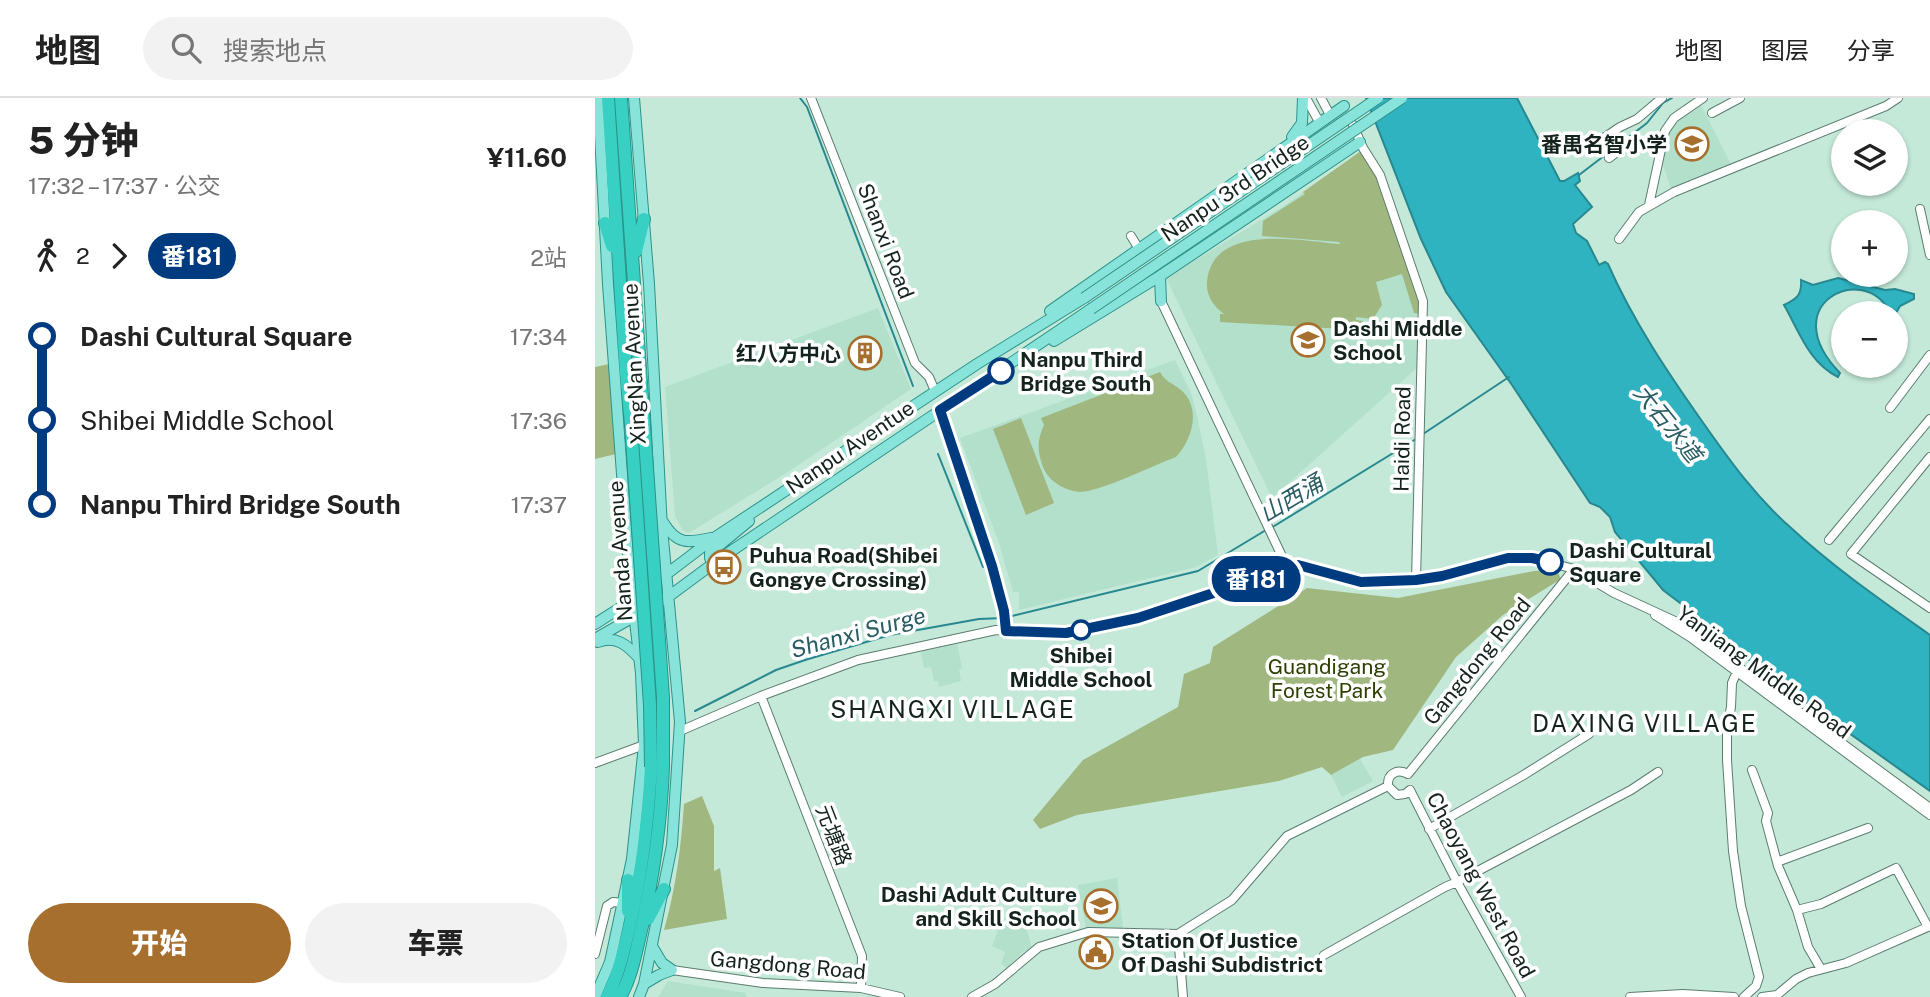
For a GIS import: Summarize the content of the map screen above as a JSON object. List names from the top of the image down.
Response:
{
  "streets": {
    "highway": ["Nanda Avenue"],
    "main road": ["Nanpu 3rd Bridge", "XingNan Avenue", "Nanpu Aventue"],
    "street": [
      "Shanxi Road",
      "Haidi Road",
      "Gangdong Road",
      "Yanjiang Middle Road",
      "元塘路",
      "Chaoyang West Road"
    ]
  },
  "crossings": [
    ["Nanpu 3rd Bridge", "Nanpu Aventue"],
    ["Shanxi Road", "Nanpu Aventue"],
    ["XingNan Avenue", "Nanpu Aventue"],
    ["Haidi Road", "Yanjiang Middle Road"],
    ["Gangdong Road", "Yanjiang Middle Road"],
    ["Gangdong Road", "元塘路"],
    ["Gangdong Road", "Chaoyang West Road"]
  ],
  "districts": ["SHANGXI VILLAGE", "DAXING VILLAGE"],
  "water": ["大石水道", "山西涌", "Shanxi Surge"],
  "parks": ["Guandigang Forest Park"],
  "places": {
    "school or university": ["番禺名智小学", "Dashi Middle School", "Dashi Adult Culture and Skill School"],
    "building": ["红八方中心"],
    "other": ["Nanpu Third Bridge South", "Dashi Cultural Square", "Shibei Middle School"],
    "bus stop": ["Puhua Road(Shibei Gongye Crossing)"],
    "public building": ["Station Of Justice Of Dashi Subdistrict"]
  },
  "lines": ["bus line 番181"],
  "page": {
    "header": "地图",
    "search": "搜索地点",
    "nav": ["地图", "图层", "分享"],
    "heading": ["5 分钟", "17:32 – 17:37 · 公交", "¥11.60"],
    "on_map": "番181",
    "map_buttons": ["+", "−"],
    "legs": ["2", "番181", "2站"],
    "list": [
      {
        "name": "Dashi Cultural Square",
        "value": "17:34"
      },
      {
        "name": "Shibei Middle School",
        "value": "17:36"
      },
      {
        "name": "Nanpu Third Bridge South",
        "value": "17:37"
      }
    ],
    "buttons": ["开始", "车票"]
  }
}
